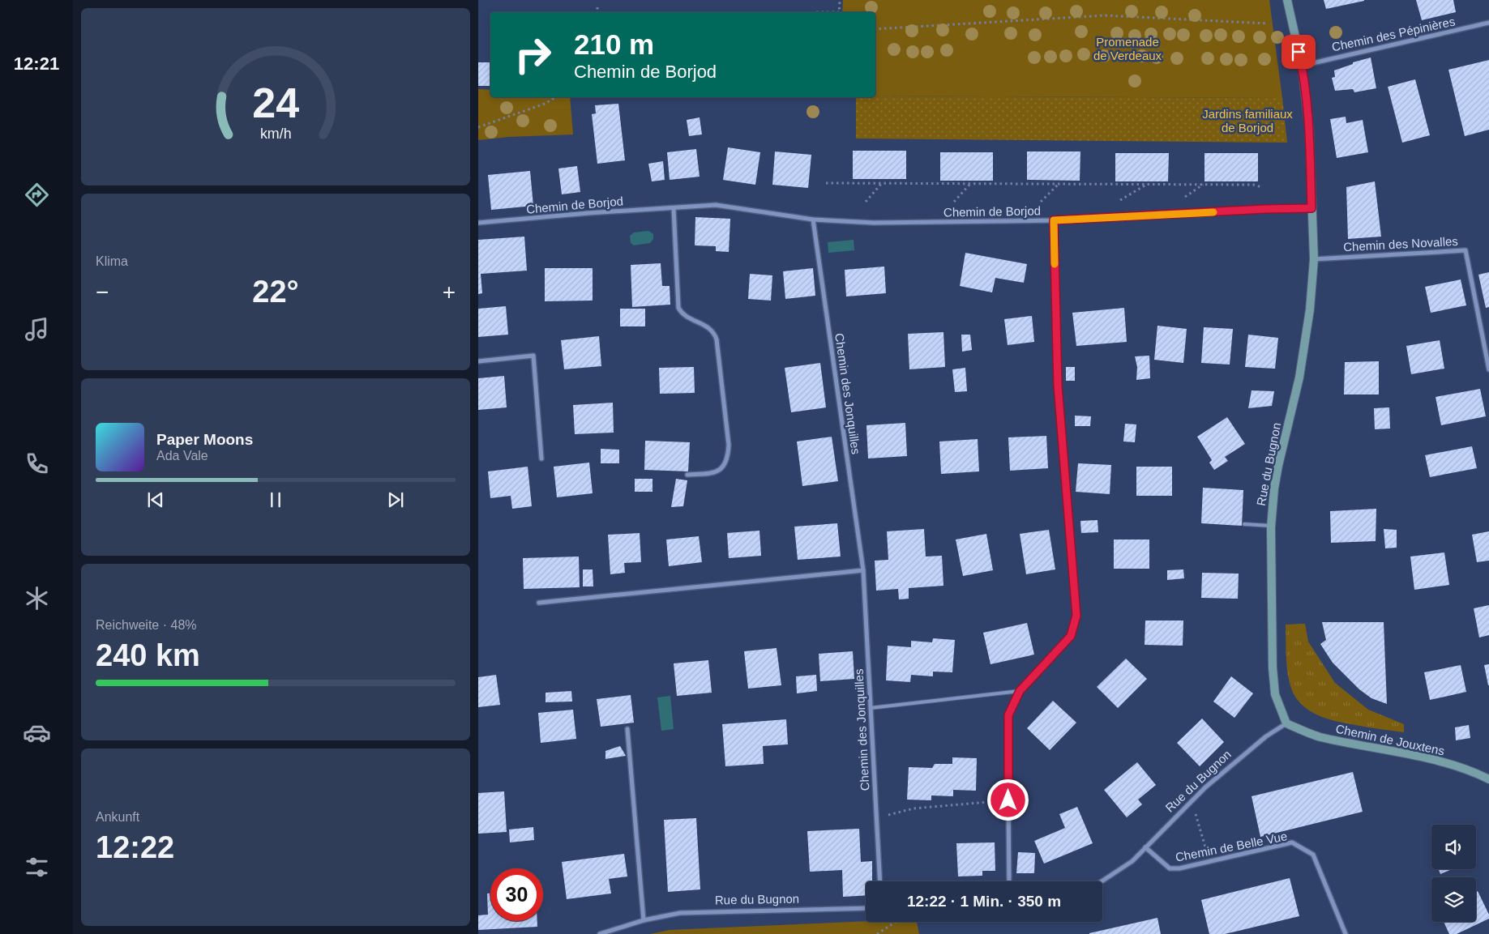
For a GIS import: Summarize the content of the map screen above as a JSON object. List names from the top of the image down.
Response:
{
  "streets": {
    "street": [
      "Chemin des Pépinières",
      "Chemin de Borjod",
      "Chemin des Novalles",
      "Chemin des Jonquilles",
      "Rue du Bugnon",
      "Chemin de Jouxtens",
      "Chemin de Belle Vue"
    ]
  },
  "crossings": [
    ["Chemin des Pépinières", "Rue du Bugnon"],
    ["Chemin de Borjod", "Chemin des Jonquilles"],
    ["Chemin de Borjod", "Rue du Bugnon"],
    ["Chemin des Novalles", "Rue du Bugnon"],
    ["Rue du Bugnon", "Chemin de Jouxtens"],
    ["Rue du Bugnon", "Chemin de Belle Vue"]
  ],
  "parks": ["Promenade de Verdeaux", "Jardins familiaux de Borjod"],
  "page": {
    "tabs": "12:21",
    "turn": ["210 m", "Chemin de Borjod"],
    "tile": [
      "Klima",
      ["Reichweite · 48%", "240 km"],
      ["Ankunft", "12:22"]
    ],
    "heat": ["−", "22°", "+"],
    "song": ["Paper Moons", "Ada Vale"],
    "limit": "30",
    "trip": "12:22 · 1 Min. · 350 m",
    "gauge": ["24", "km/h"]
  }
}
